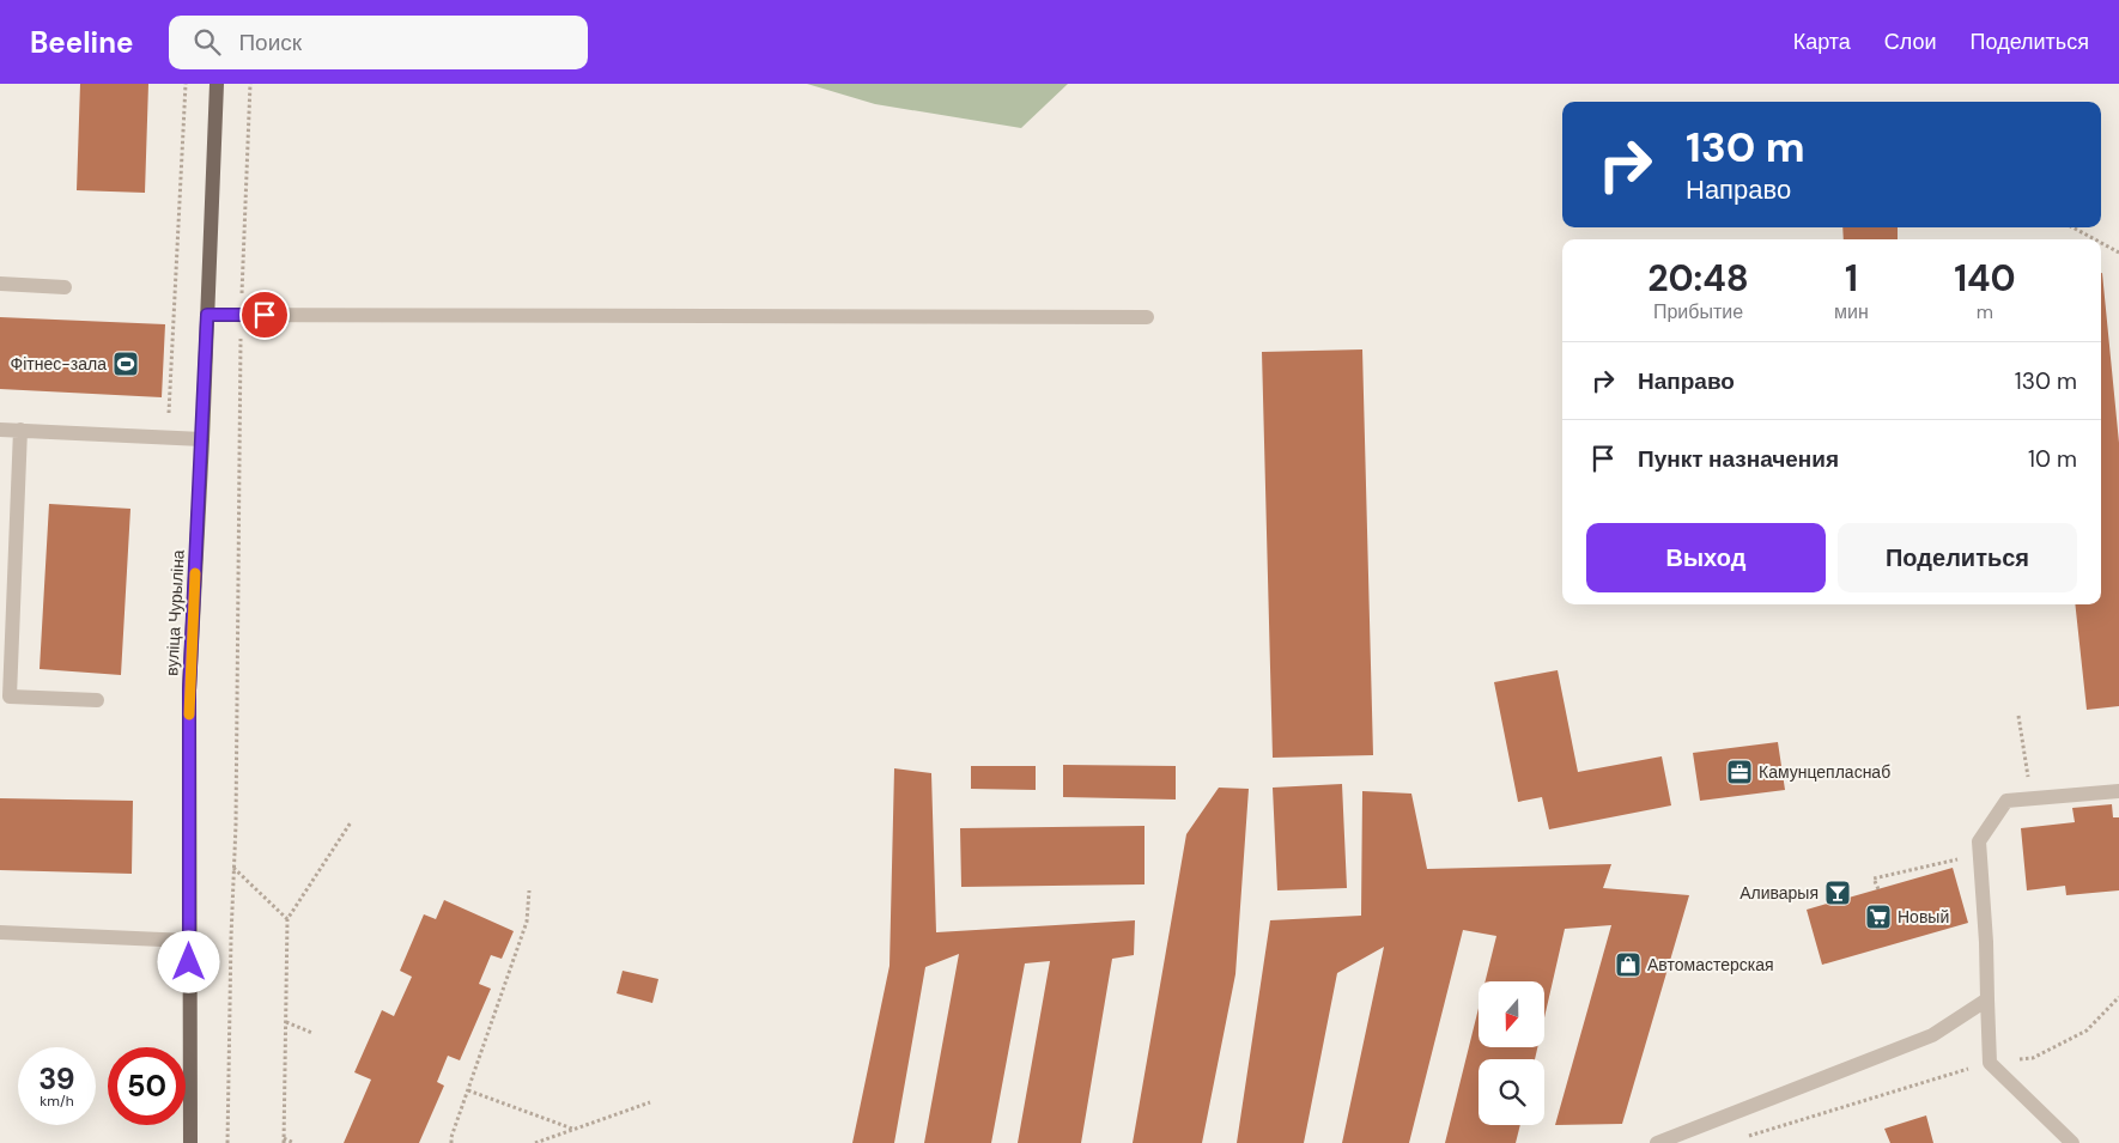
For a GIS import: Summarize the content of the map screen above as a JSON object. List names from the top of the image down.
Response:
{
  "streets": {
    "main road": ["вуліца Чурыліна"]
  },
  "places": {
    "sports": ["Фітнес-зала"],
    "office": ["Камунцепласнаб"],
    "bar": ["Аливарыя"],
    "supermarket": ["Новый"],
    "shop": ["Автомастерская"]
  },
  "north": "bottom",
  "page": {
    "header": "Beeline",
    "search": "Поиск",
    "nav": ["Карта", "Слои", "Поделиться"],
    "turn": ["130 m", "Направо"],
    "eta": [
      "20:48",
      "Прибытие",
      "1",
      "мин",
      "140",
      "m"
    ],
    "list": [
      {
        "name": "Направо",
        "value": "130 m"
      },
      {
        "name": "Пункт назначения",
        "value": "10 m"
      }
    ],
    "buttons": ["Выход", "Поделиться"],
    "speed": "39 km/h",
    "limit": "50"
  }
}
